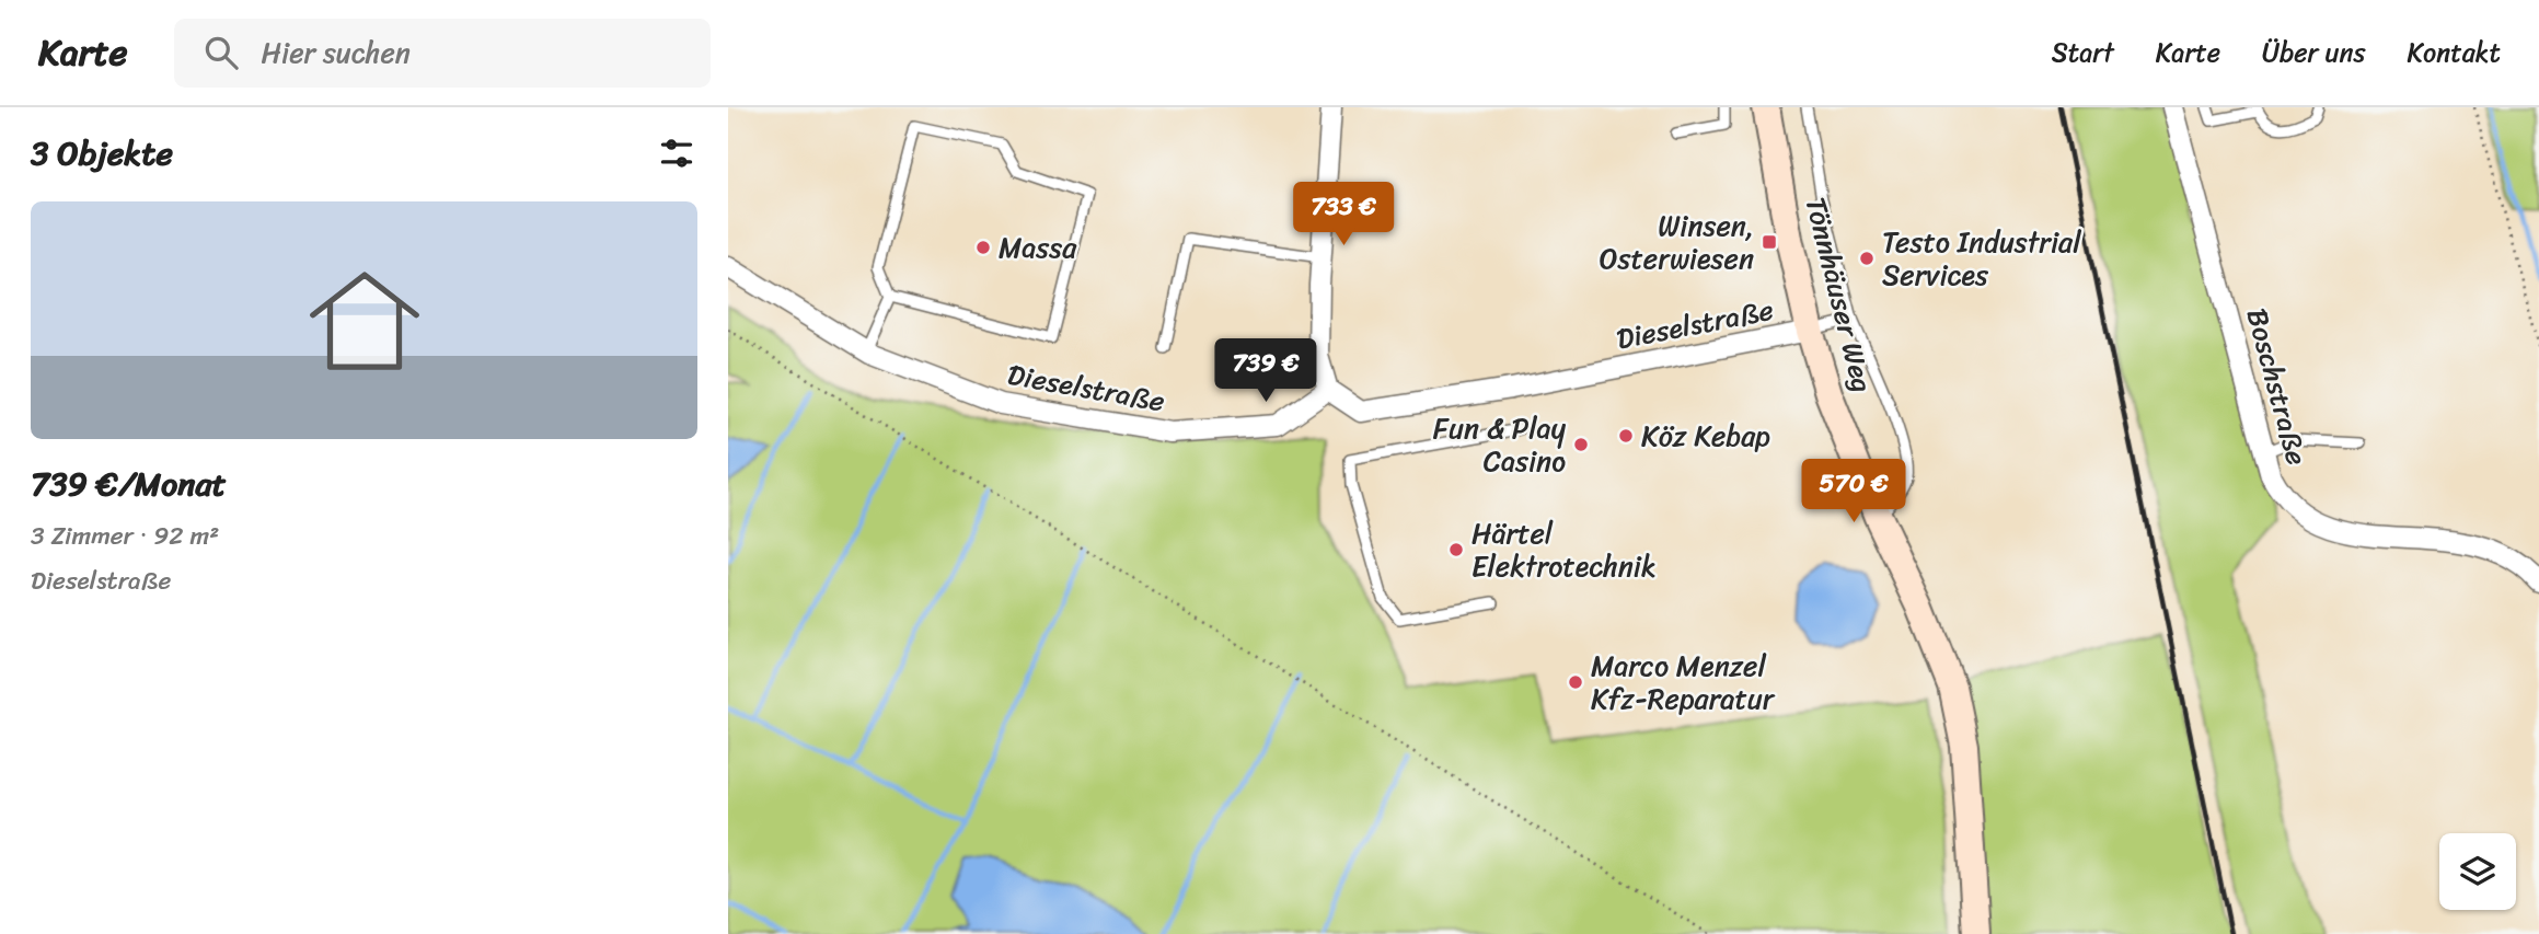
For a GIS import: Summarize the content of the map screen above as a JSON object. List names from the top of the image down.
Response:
{
  "streets": {
    "main road": ["Tönnhäuser Weg"],
    "street": ["Dieselstraße", "Boschstraße"]
  },
  "crossings": [
    ["Tönnhäuser Weg", "Dieselstraße"]
  ],
  "places": {
    "transit": ["Winsen, Osterwiesen"],
    "other": [
      "Massa",
      "Testo Industrial Services",
      "Köz Kebap",
      "Fun & Play Casino",
      "Härtel Elektrotechnik",
      "Marco Menzel Kfz-Reparatur"
    ]
  },
  "page": {
    "header": "Karte",
    "search": "Hier suchen",
    "nav": [
      "Start",
      "Karte",
      "Über uns",
      "Kontakt"
    ],
    "heading": "3 Objekte",
    "price": ["733 €", "739 €", "570 €"],
    "list": [
      {
        "name": "739 €/Monat",
        "note": "3 Zimmer · 92 m² · Dieselstraße"
      }
    ]
  }
}
